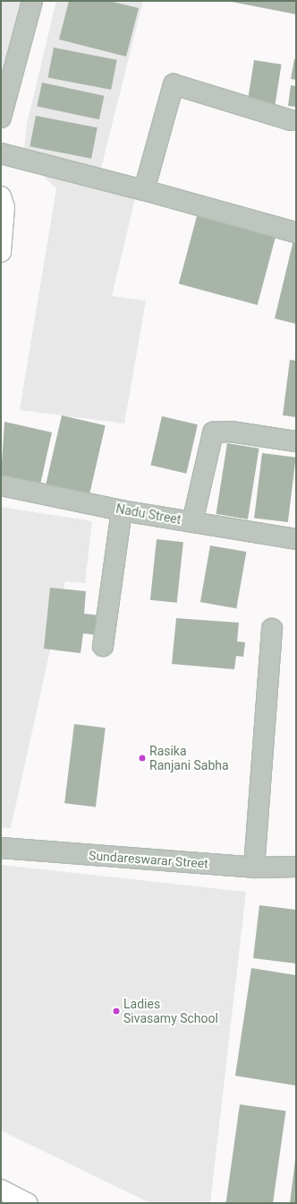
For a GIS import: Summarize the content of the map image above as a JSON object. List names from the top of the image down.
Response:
{
  "streets": {
    "street": ["Nadu Street", "Sundareswarar Street"]
  },
  "places": ["Rasika Ranjani Sabha", "Ladies Sivasamy School"]
}
